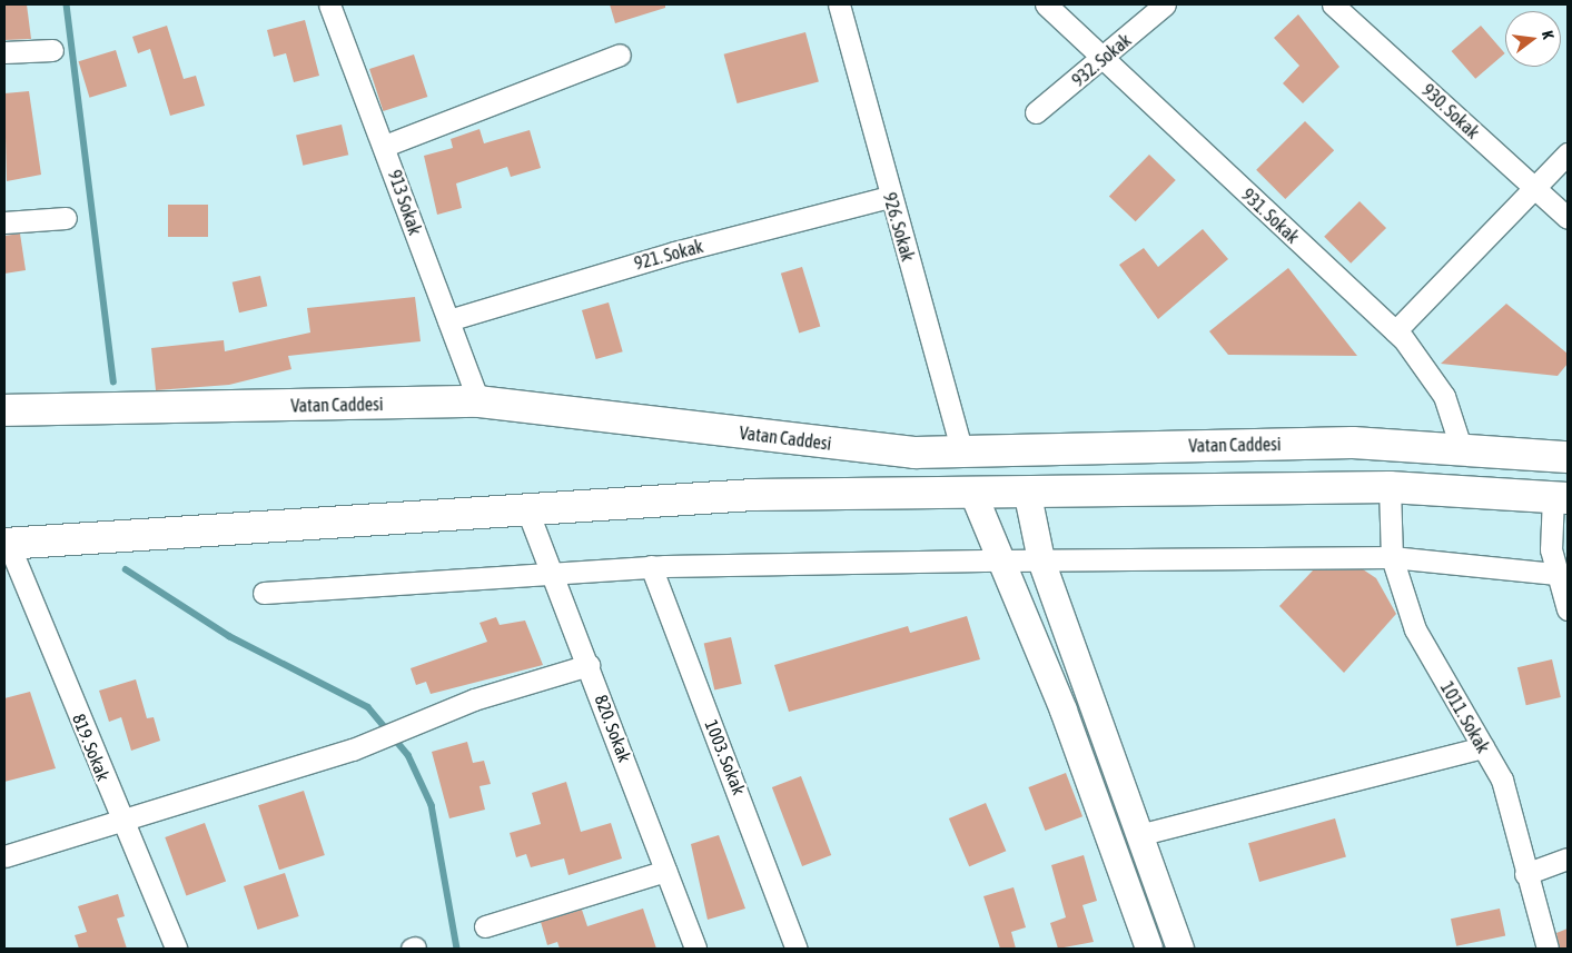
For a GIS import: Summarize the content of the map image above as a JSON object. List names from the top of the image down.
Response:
{
  "streets": {
    "highway": ["Vatan Caddesi"],
    "street": [
      "932. Sokak",
      "930. Sokak",
      "913 Sokak",
      "931. Sokak",
      "926. Sokak",
      "921. Sokak",
      "1011. Sokak",
      "820. Sokak",
      "819. Sokak",
      "1003. Sokak"
    ]
  },
  "crossings": [
    ["932. Sokak", "931. Sokak"],
    ["913 Sokak", "921. Sokak"],
    ["913 Sokak", "Vatan Caddesi"],
    ["931. Sokak", "Vatan Caddesi"],
    ["926. Sokak", "921. Sokak"],
    ["926. Sokak", "Vatan Caddesi"]
  ],
  "north": "right"
}
